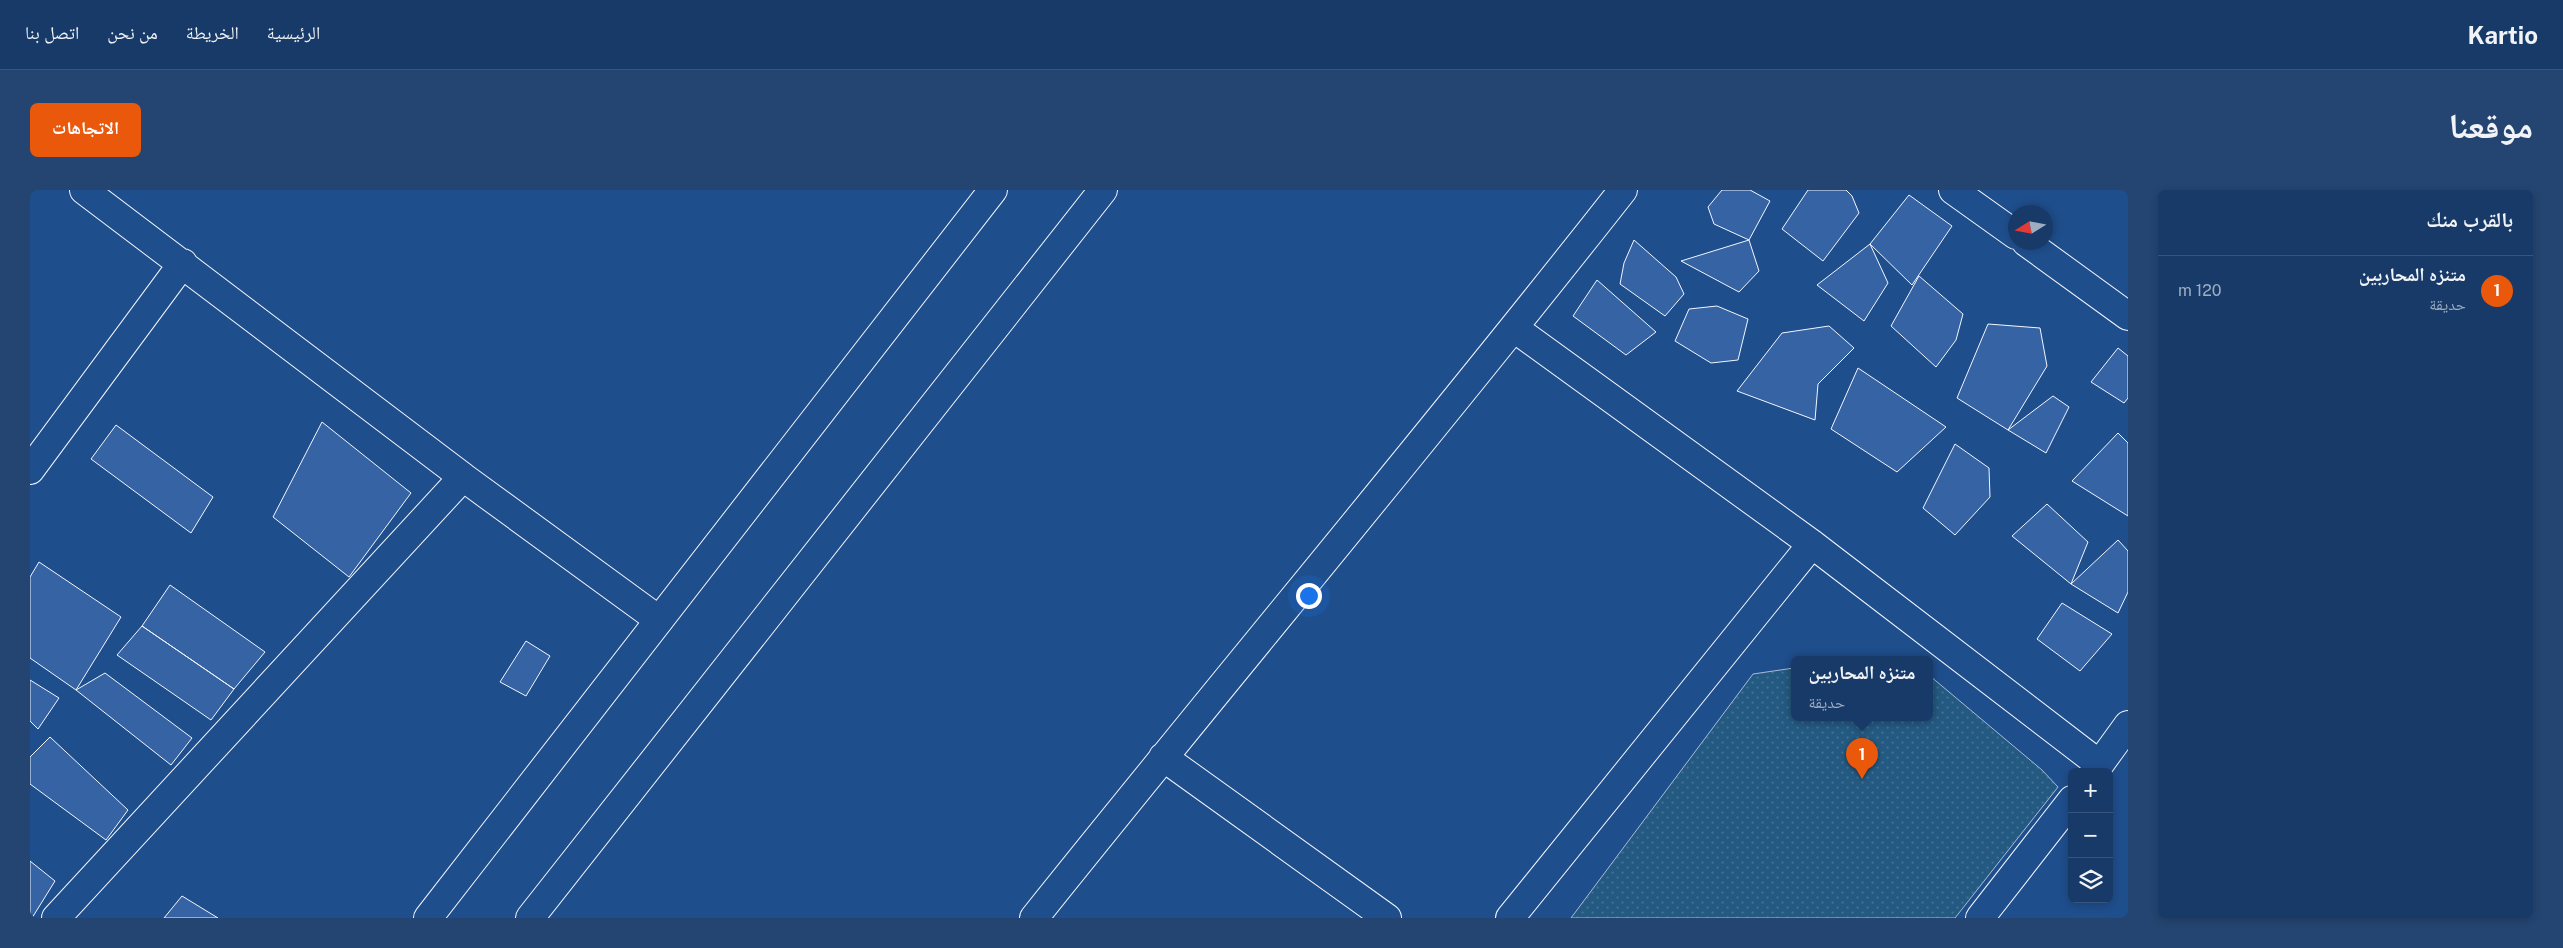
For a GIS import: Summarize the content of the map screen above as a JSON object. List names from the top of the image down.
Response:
{
  "north": "left",
  "page": {
    "header": "Kartio",
    "nav": [
      "الرئيسية",
      "الخريطة",
      "من نحن",
      "اتصل بنا"
    ],
    "title": "موقعنا",
    "buttons": "الاتجاهات",
    "heading": "بالقرب منك",
    "list": [
      {
        "mark": "1",
        "name": "متنزه المحاربين",
        "note": "حديقة",
        "value": "120 m"
      }
    ],
    "popup": ["متنزه المحاربين", "حديقة"],
    "pins": "1",
    "map_buttons": ["+", "−"]
  }
}
